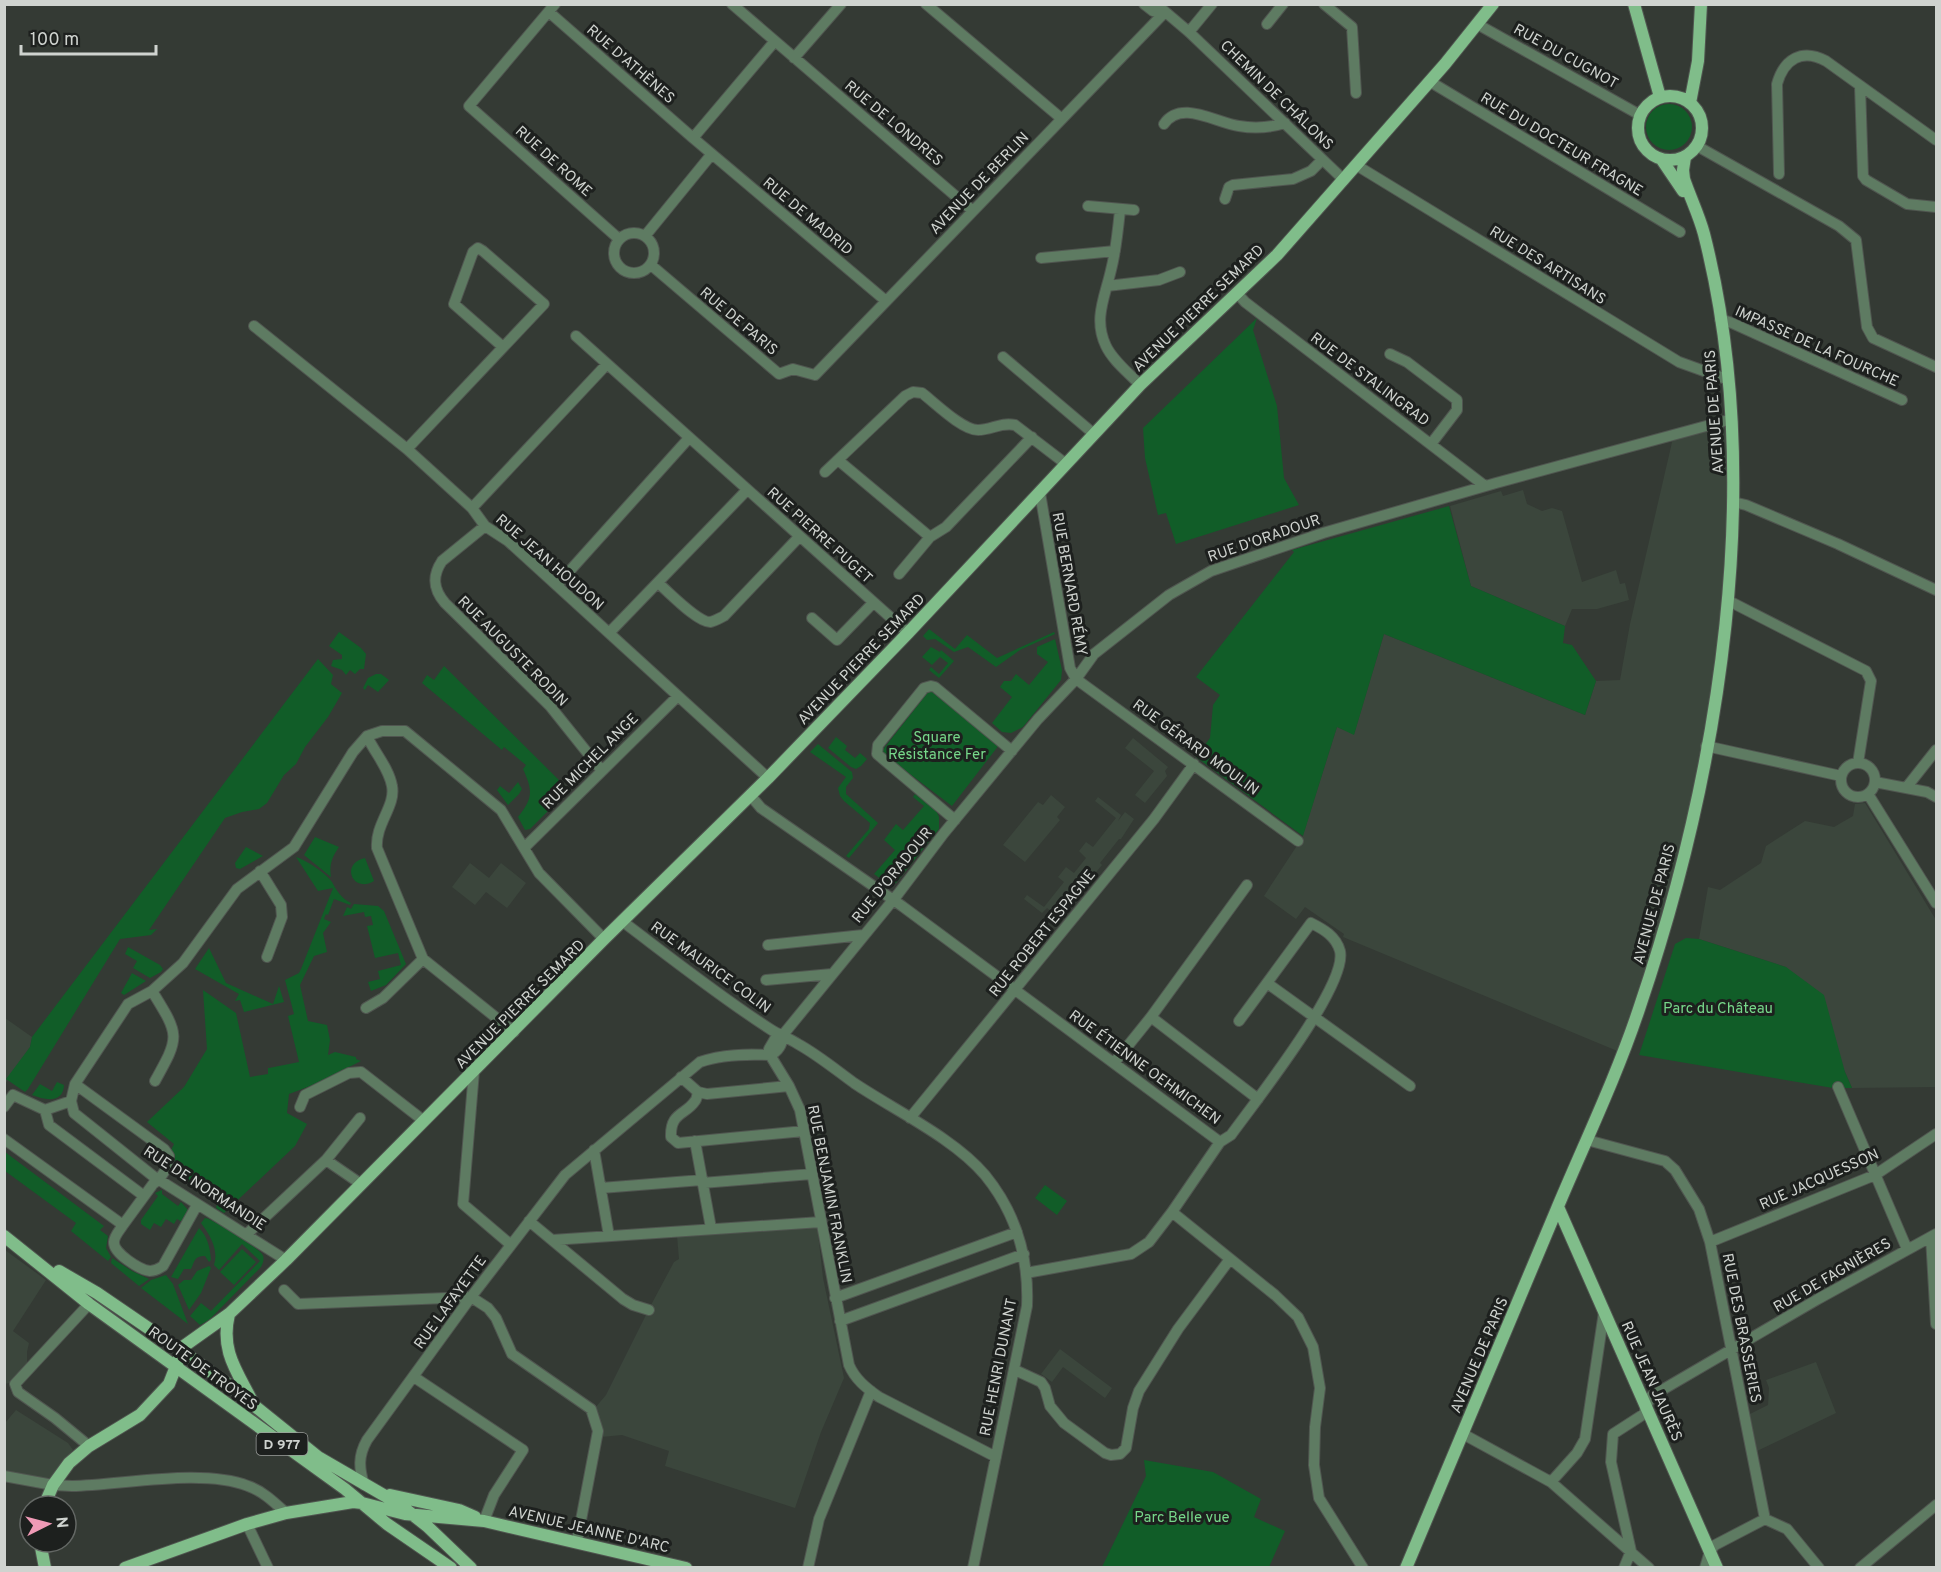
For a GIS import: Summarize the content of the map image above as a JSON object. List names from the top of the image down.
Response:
{
  "streets": {
    "main road": [
      "AVENUE PIERRE SEMARD",
      "AVENUE DE PARIS",
      "ROUTE DE TROYES",
      "RUE JEAN JAURÈS",
      "D 977",
      "AVENUE JEANNE D'ARC"
    ],
    "street": [
      "RUE DU CUGNOT",
      "RUE D'ATHÈNES",
      "CHEMIN DE CHÂLONS",
      "RUE DE LONDRES",
      "RUE DU DOCTEUR FRAGNE",
      "RUE DE ROME",
      "AVENUE DE BERLIN",
      "RUE DE MADRID",
      "RUE DES ARTISANS",
      "RUE DE PARIS",
      "IMPASSE DE LA FOURCHE",
      "RUE DE STALINGRAD",
      "RUE PIERRE PUGET",
      "RUE D'ORADOUR",
      "RUE JEAN HOUDON",
      "RUE BERNARD RÉMY",
      "RUE AUGUSTE RODIN",
      "RUE GÉRARD MOULIN",
      "RUE MICHEL ANGE",
      "RUE ROBERT ESPAGNE",
      "RUE MAURICE COLIN",
      "RUE ÉTIENNE OEHMICHEN",
      "RUE JACQUESSON",
      "RUE DE NORMANDIE",
      "RUE BENJAMIN FRANKLIN",
      "RUE DE FAGNIÈRES",
      "RUE LAFAYETTE",
      "RUE DES BRASSERIES",
      "RUE HENRI DUNANT"
    ]
  },
  "crossings": [
    ["RUE DU CUGNOT", "AVENUE PIERRE SEMARD"],
    ["RUE DU CUGNOT", "AVENUE DE PARIS"],
    ["RUE D'ATHÈNES", "RUE DE ROME"],
    ["RUE D'ATHÈNES", "RUE DE MADRID"],
    ["CHEMIN DE CHÂLONS", "AVENUE DE BERLIN"],
    ["CHEMIN DE CHÂLONS", "AVENUE PIERRE SEMARD"],
    ["RUE DE LONDRES", "AVENUE DE BERLIN"],
    ["RUE DU DOCTEUR FRAGNE", "AVENUE PIERRE SEMARD"],
    ["RUE DE ROME", "RUE DE PARIS"],
    ["AVENUE DE BERLIN", "RUE DE MADRID"],
    ["AVENUE DE BERLIN", "RUE DE PARIS"],
    ["RUE DES ARTISANS", "AVENUE PIERRE SEMARD"],
    ["RUE DES ARTISANS", "AVENUE DE PARIS"],
    ["AVENUE PIERRE SEMARD", "RUE DE STALINGRAD"],
    ["AVENUE PIERRE SEMARD", "RUE PIERRE PUGET"],
    ["AVENUE PIERRE SEMARD", "RUE JEAN HOUDON"],
    ["AVENUE PIERRE SEMARD", "RUE BERNARD RÉMY"],
    ["AVENUE PIERRE SEMARD", "RUE MAURICE COLIN"],
    ["AVENUE PIERRE SEMARD", "RUE ÉTIENNE OEHMICHEN"],
    ["AVENUE PIERRE SEMARD", "RUE DE NORMANDIE"],
    ["AVENUE PIERRE SEMARD", "ROUTE DE TROYES"],
    ["AVENUE PIERRE SEMARD", "D 977"],
    ["IMPASSE DE LA FOURCHE", "AVENUE DE PARIS"],
    ["RUE DE STALINGRAD", "RUE D'ORADOUR"],
    ["AVENUE DE PARIS", "RUE D'ORADOUR"],
    ["AVENUE DE PARIS", "RUE DES BRASSERIES"],
    ["AVENUE DE PARIS", "RUE JEAN JAURÈS"],
    ["RUE D'ORADOUR", "RUE BERNARD RÉMY"],
    ["RUE D'ORADOUR", "RUE GÉRARD MOULIN"],
    ["RUE D'ORADOUR", "RUE MAURICE COLIN"],
    ["RUE D'ORADOUR", "RUE ÉTIENNE OEHMICHEN"],
    ["RUE D'ORADOUR", "RUE HENRI DUNANT"],
    ["RUE JEAN HOUDON", "RUE AUGUSTE RODIN"],
    ["RUE JEAN HOUDON", "RUE MICHEL ANGE"],
    ["RUE BERNARD RÉMY", "RUE GÉRARD MOULIN"],
    ["RUE AUGUSTE RODIN", "RUE MICHEL ANGE"],
    ["RUE GÉRARD MOULIN", "RUE ROBERT ESPAGNE"],
    ["RUE ROBERT ESPAGNE", "RUE ÉTIENNE OEHMICHEN"],
    ["RUE ROBERT ESPAGNE", "RUE HENRI DUNANT"],
    ["RUE MAURICE COLIN", "RUE HENRI DUNANT"],
    ["RUE ÉTIENNE OEHMICHEN", "RUE HENRI DUNANT"],
    ["RUE JACQUESSON", "RUE DES BRASSERIES"],
    ["RUE BENJAMIN FRANKLIN", "RUE LAFAYETTE"],
    ["RUE BENJAMIN FRANKLIN", "RUE HENRI DUNANT"],
    ["RUE DE FAGNIÈRES", "RUE DES BRASSERIES"],
    ["RUE DE FAGNIÈRES", "RUE JEAN JAURÈS"],
    ["RUE LAFAYETTE", "D 977"],
    ["ROUTE DE TROYES", "D 977"],
    ["ROUTE DE TROYES", "AVENUE JEANNE D'ARC"],
    ["D 977", "AVENUE JEANNE D'ARC"]
  ],
  "parks": ["Square Résistance Fer", "Parc du Château", "Parc Belle vue"],
  "scale_bar": "100 m",
  "north": "right"
}
